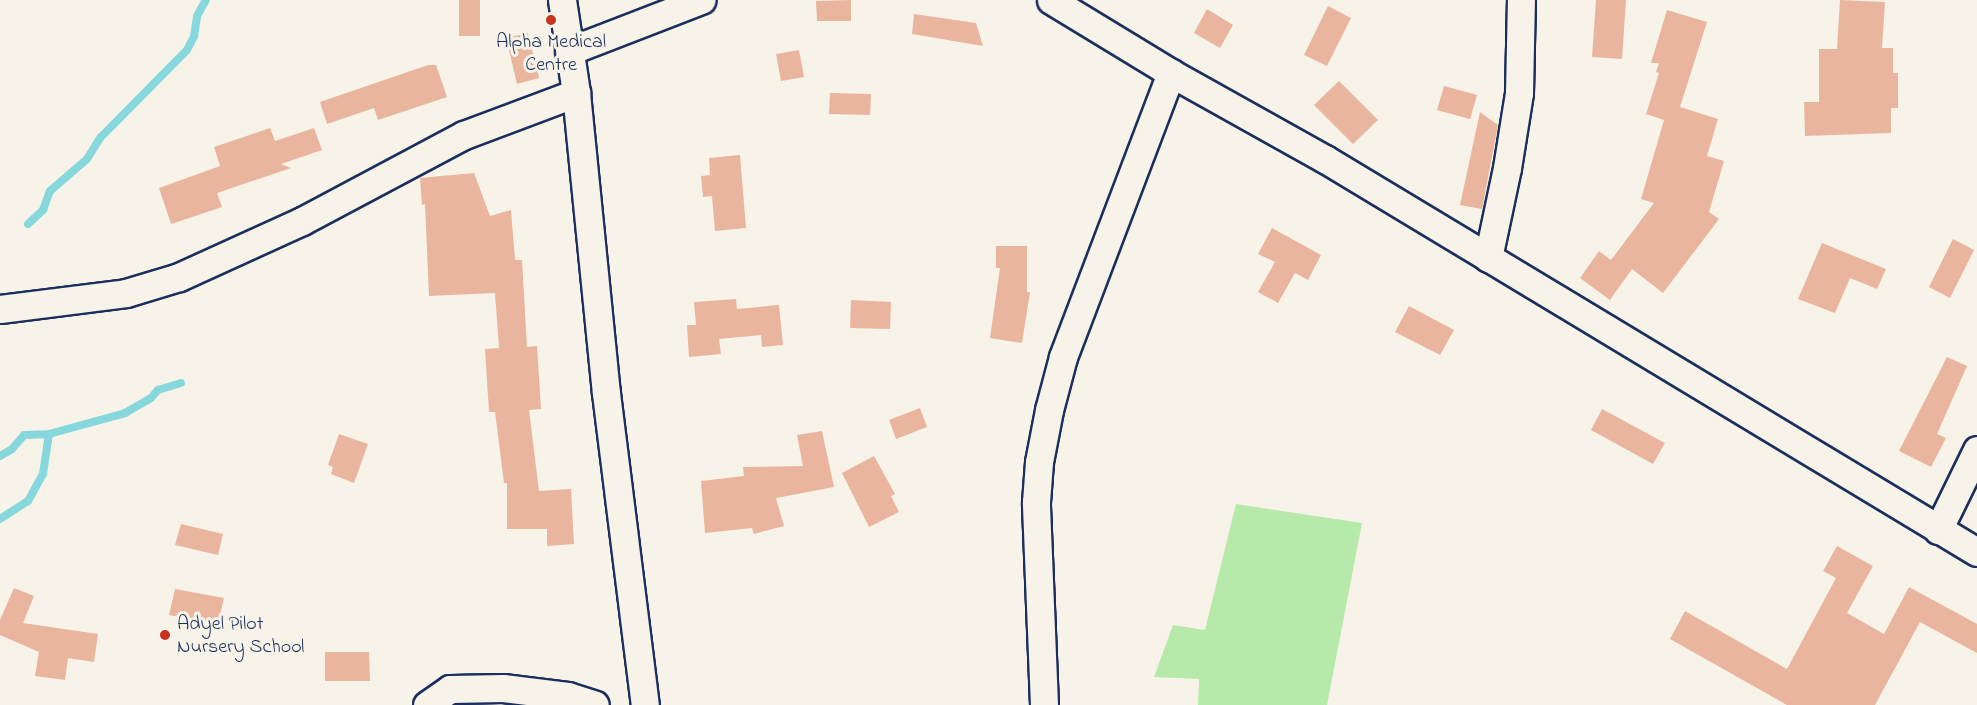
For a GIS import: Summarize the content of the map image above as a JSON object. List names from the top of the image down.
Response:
{
  "places": ["Alpha Medical Centre", "Adyel Pilot Nursery School"]
}
